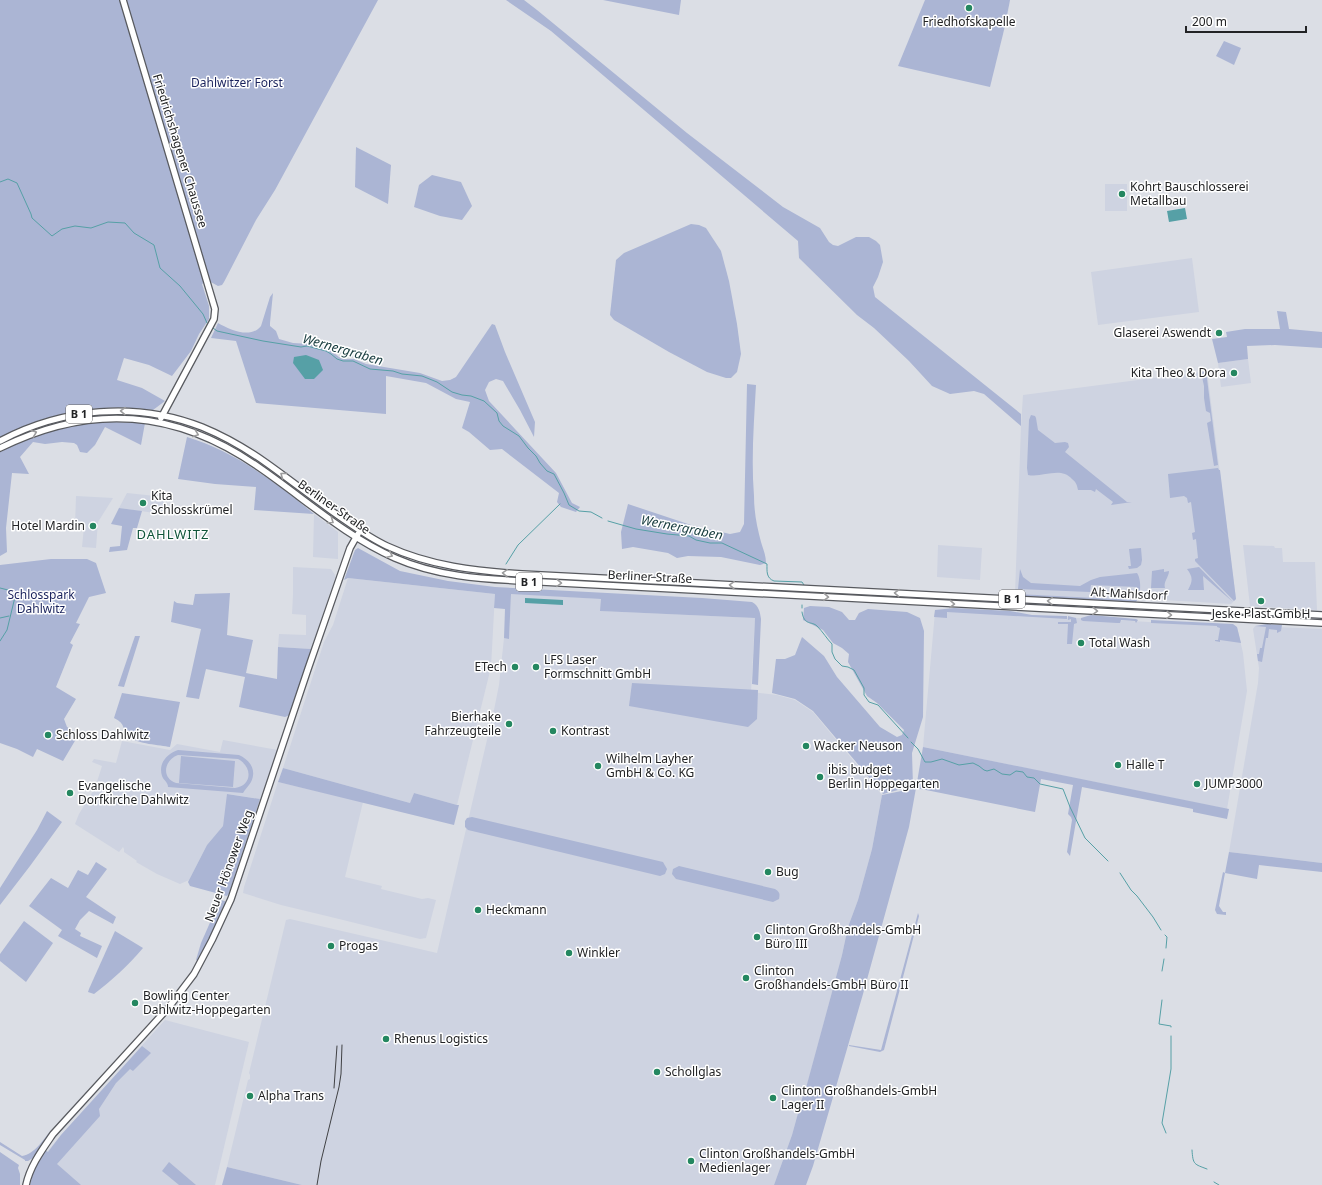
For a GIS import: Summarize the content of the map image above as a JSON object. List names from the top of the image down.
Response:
{
  "streets": {
    "main road": [
      "Friedrichshagener Chaussee",
      "B 1",
      "Berliner Straße",
      "Alt-Mahlsdorf",
      "Neuer Hönower Weg"
    ]
  },
  "crossings": [
    ["Friedrichshagener Chaussee", "Berliner Straße"],
    ["Berliner Straße", "Alt-Mahlsdorf"],
    ["Berliner Straße", "Neuer Hönower Weg"]
  ],
  "districts": ["DAHLWITZ"],
  "water": ["Wernergraben"],
  "parks": ["Dahlwitzer Forst", "Schlosspark Dahlwitz"],
  "places": [
    "Friedhofskapelle",
    "Kohrt Bauschlosserei Metallbau",
    "Glaserei Aswendt",
    "Kita Theo & Dora",
    "Kita Schlosskrümel",
    "Hotel Mardin",
    "Jeske Plast GmbH",
    "Total Wash",
    "ETech",
    "LFS Laser Formschnitt GmbH",
    "Bierhake Fahrzeugteile",
    "Kontrast",
    "Schloss Dahlwitz",
    "Wacker Neuson",
    "Halle T",
    "Wilhelm Layher GmbH & Co. KG",
    "ibis budget Berlin Hoppegarten",
    "JUMP3000",
    "Evangelische Dorfkirche Dahlwitz",
    "Bug",
    "Heckmann",
    "Clinton Großhandels-GmbH Büro III",
    "Progas",
    "Winkler",
    "Clinton Großhandels-GmbH Büro II",
    "Bowling Center Dahlwitz-Hoppegarten",
    "Rhenus Logistics",
    "Schollglas",
    "Alpha Trans",
    "Clinton Großhandels-GmbH Lager II",
    "Clinton Großhandels-GmbH Medienlager"
  ],
  "scale_bar": "200 m"
}
